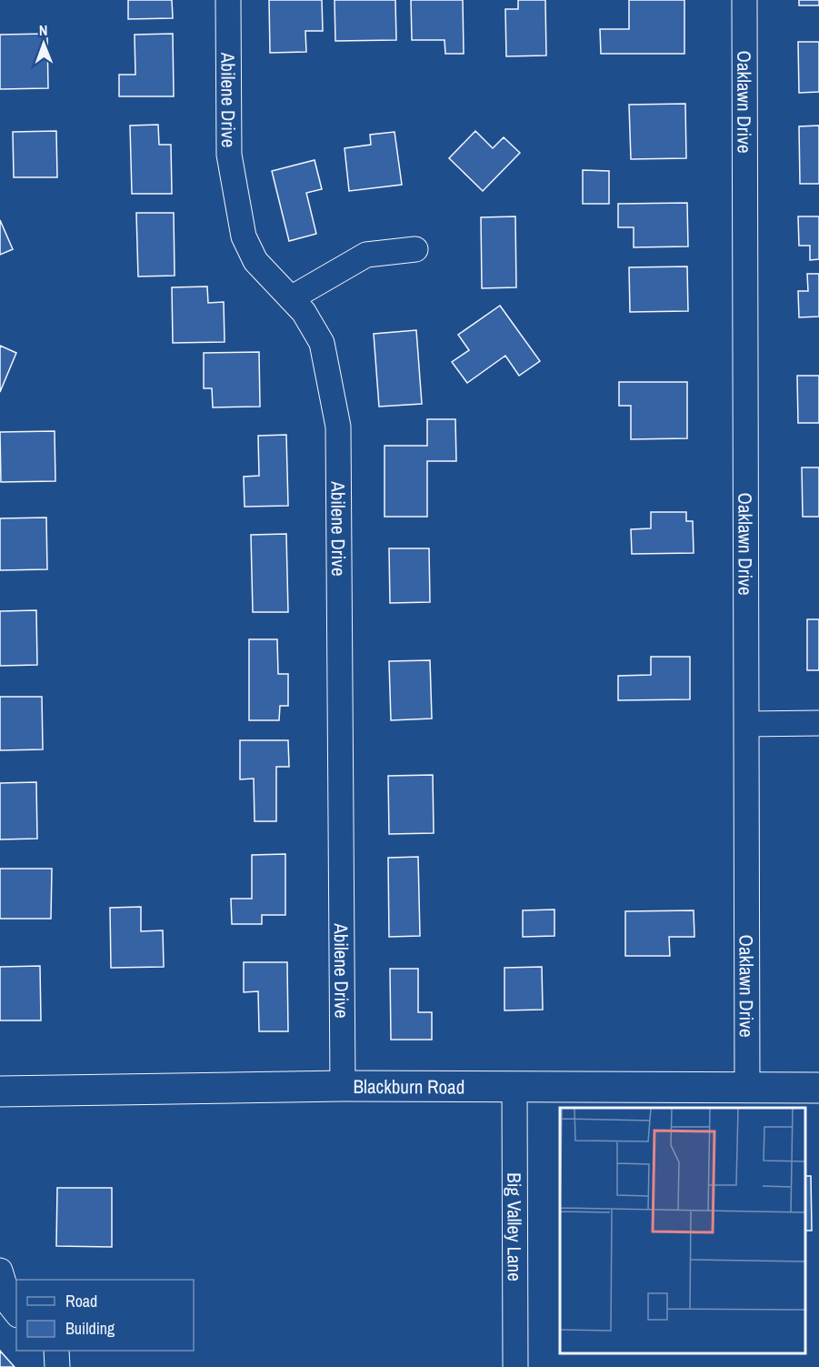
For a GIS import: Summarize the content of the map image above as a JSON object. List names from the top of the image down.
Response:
{
  "streets": {
    "main road": ["Blackburn Road"],
    "street": ["Abilene Drive", "Oaklawn Drive", "Big Valley Lane"]
  },
  "crossings": [
    ["Abilene Drive", "Blackburn Road"],
    ["Oaklawn Drive", "Blackburn Road"],
    ["Blackburn Road", "Big Valley Lane"]
  ],
  "legend": ["Road", "Building"],
  "north": "top"
}
